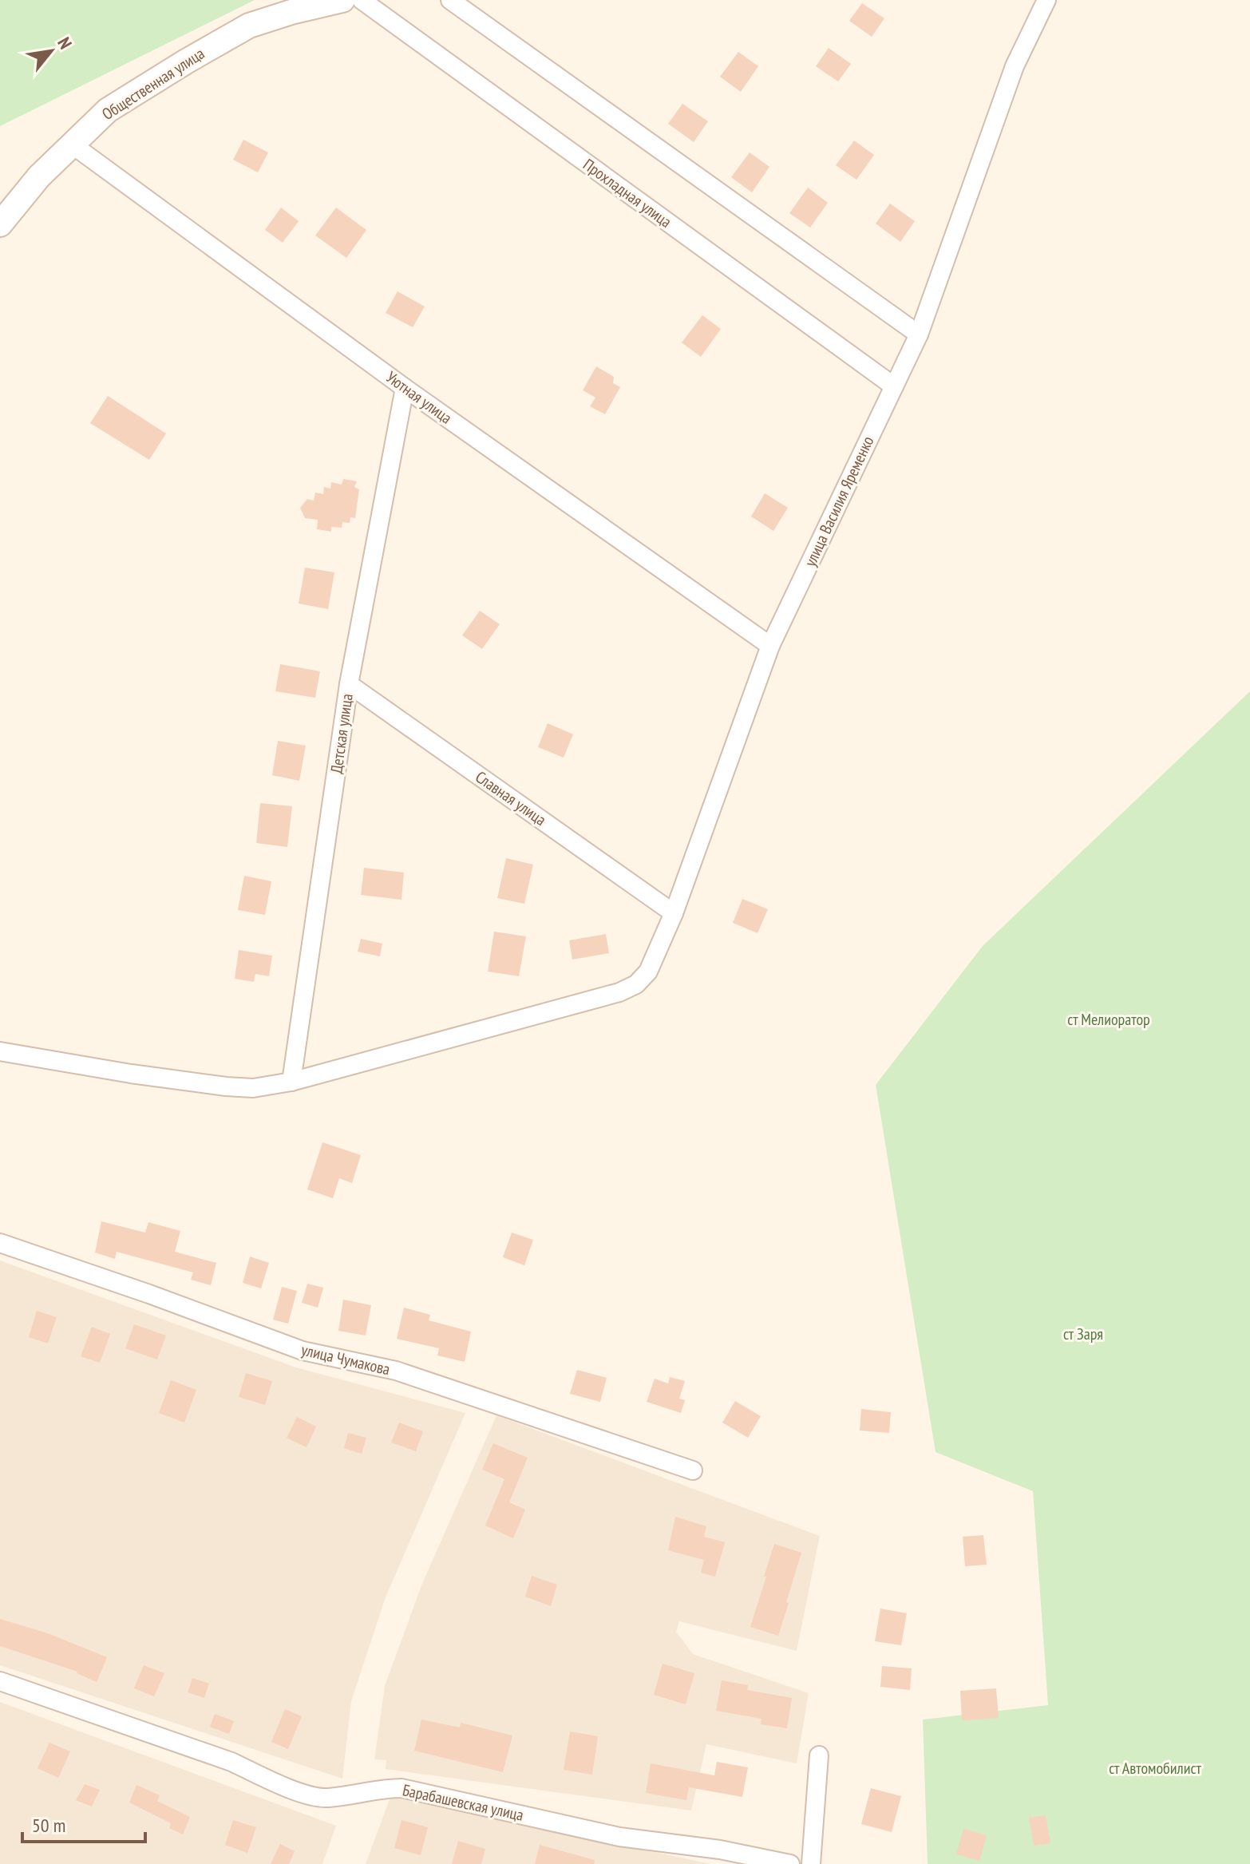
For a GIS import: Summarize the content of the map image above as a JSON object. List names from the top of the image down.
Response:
{
  "streets": {
    "main road": ["Общественная улица"],
    "street": [
      "Прохладная улица",
      "Уютная улица",
      "улица Василия Яременко",
      "Детская улица",
      "Славная улица",
      "улица Чумакова",
      "Барабашевская улица"
    ]
  },
  "crossings": [
    ["Общественная улица", "Уютная улица"],
    ["Прохладная улица", "улица Василия Яременко"],
    ["Уютная улица", "улица Василия Яременко"],
    ["Уютная улица", "Детская улица"],
    ["улица Василия Яременко", "Детская улица"],
    ["улица Василия Яременко", "Славная улица"],
    ["Детская улица", "Славная улица"]
  ],
  "parks": ["ст Мелиоратор", "ст Заря", "ст Автомобилист"],
  "scale_bar": "50 m",
  "north": "top right"
}
